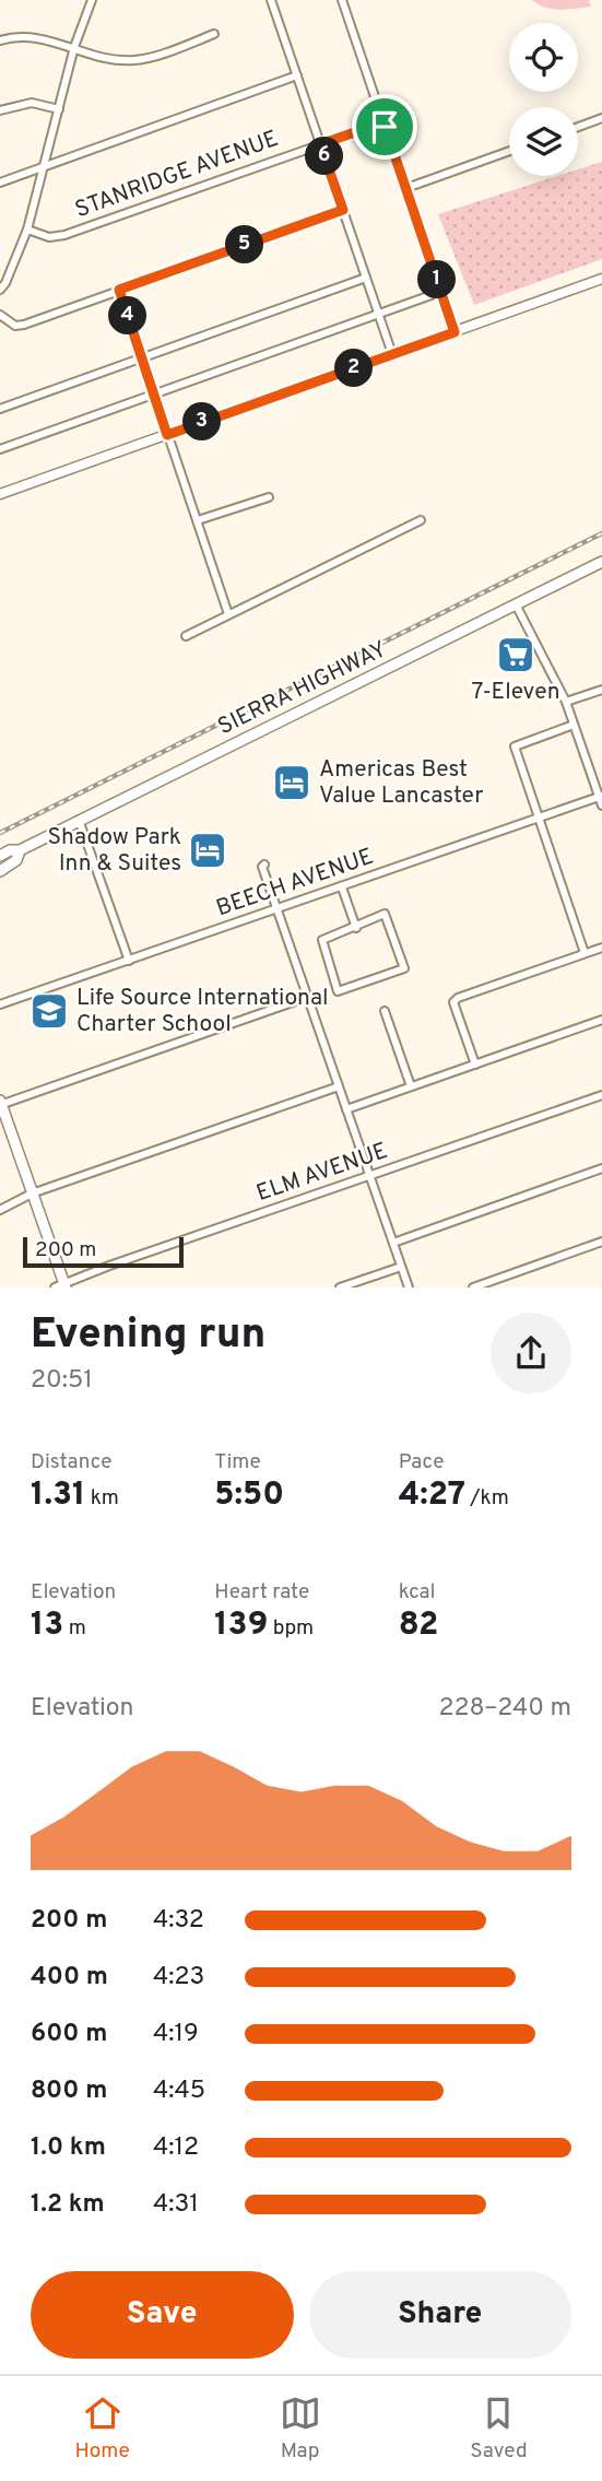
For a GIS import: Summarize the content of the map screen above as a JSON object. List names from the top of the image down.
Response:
{
  "streets": {
    "main road": ["SIERRA HIGHWAY"],
    "street": ["STANRIDGE AVENUE", "BEECH AVENUE", "ELM AVENUE"]
  },
  "places": {
    "supermarket": ["7-Eleven"],
    "hotel": ["Americas Best Value Lancaster", "Shadow Park Inn & Suites"],
    "school or university": ["Life Source International Charter School"]
  },
  "scale_bar": "200 m",
  "page": {
    "pins": [
      "6",
      "5",
      "1",
      "4",
      "2",
      "3"
    ],
    "scale": "200 m",
    "heading": ["Evening run", "20:51"],
    "stats": [
      ["Distance", "1.31 km"],
      ["Time", "5:50"],
      ["Pace", "4:27 /km"],
      ["Elevation", "13 m"],
      ["Heart rate", "139 bpm"],
      ["kcal", "82"]
    ],
    "chart": ["Elevation", "228–240 m"],
    "list": [
      {
        "name": "200 m",
        "note": "4:32"
      },
      {
        "name": "400 m",
        "note": "4:23"
      },
      {
        "name": "600 m",
        "note": "4:19"
      },
      {
        "name": "800 m",
        "note": "4:45"
      },
      {
        "name": "1.0 km",
        "note": "4:12"
      },
      {
        "name": "1.2 km",
        "note": "4:31"
      }
    ],
    "buttons": ["Save", "Share"],
    "tabs": ["Home", "Map", "Saved"]
  }
}
